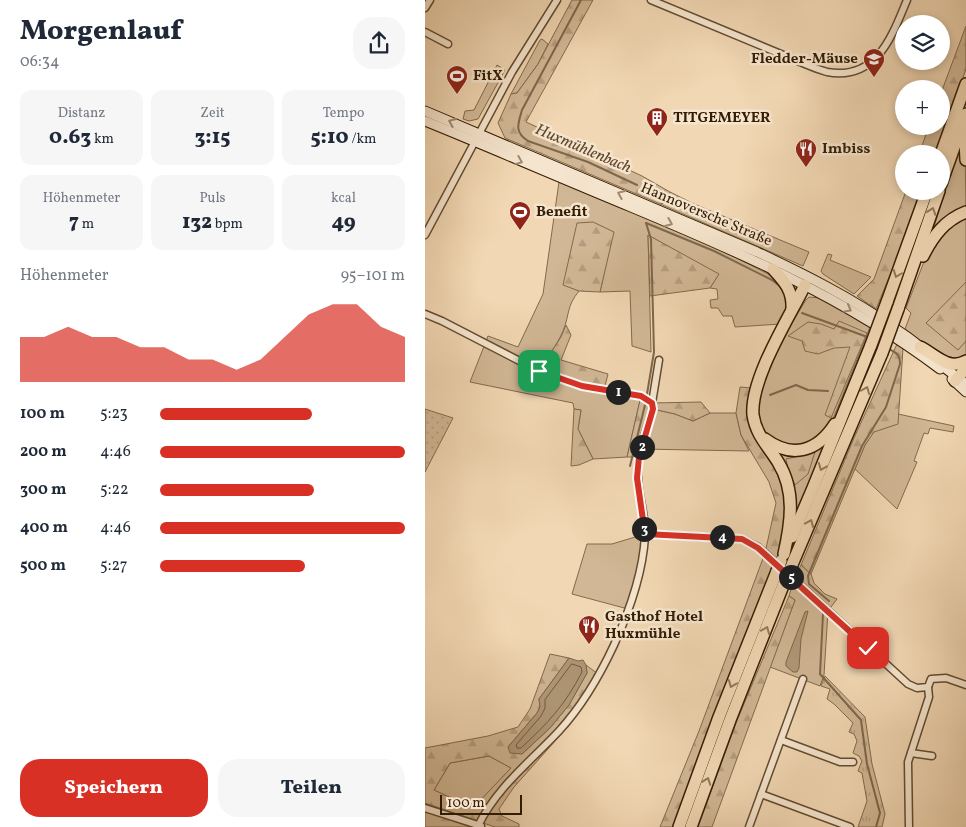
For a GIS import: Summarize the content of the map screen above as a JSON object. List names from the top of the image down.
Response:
{
  "streets": {
    "main road": ["Hannoversche Straße"]
  },
  "water": ["Huxmühlenbach"],
  "places": {
    "school or university": ["Fledder-Mäuse"],
    "sports": ["FitX", "Benefit"],
    "building": ["TITGEMEYER"],
    "restaurant": ["Imbiss", "Gasthof Hotel Huxmühle"]
  },
  "scale_bar": "100 m",
  "page": {
    "heading": ["Morgenlauf", "06:34"],
    "map_buttons": ["+", "−"],
    "stats": [
      ["Distanz", "0.63 km"],
      ["Zeit", "3:15"],
      ["Tempo", "5:10 /km"],
      ["Höhenmeter", "7 m"],
      ["Puls", "132 bpm"],
      ["kcal", "49"]
    ],
    "chart": ["Höhenmeter", "95–101 m"],
    "pins": [
      "1",
      "2",
      "3",
      "4",
      "5"
    ],
    "list": [
      {
        "name": "100 m",
        "note": "5:23"
      },
      {
        "name": "200 m",
        "note": "4:46"
      },
      {
        "name": "300 m",
        "note": "5:22"
      },
      {
        "name": "400 m",
        "note": "4:46"
      },
      {
        "name": "500 m",
        "note": "5:27"
      }
    ],
    "buttons": ["Speichern", "Teilen"],
    "scale": "100 m"
  }
}
